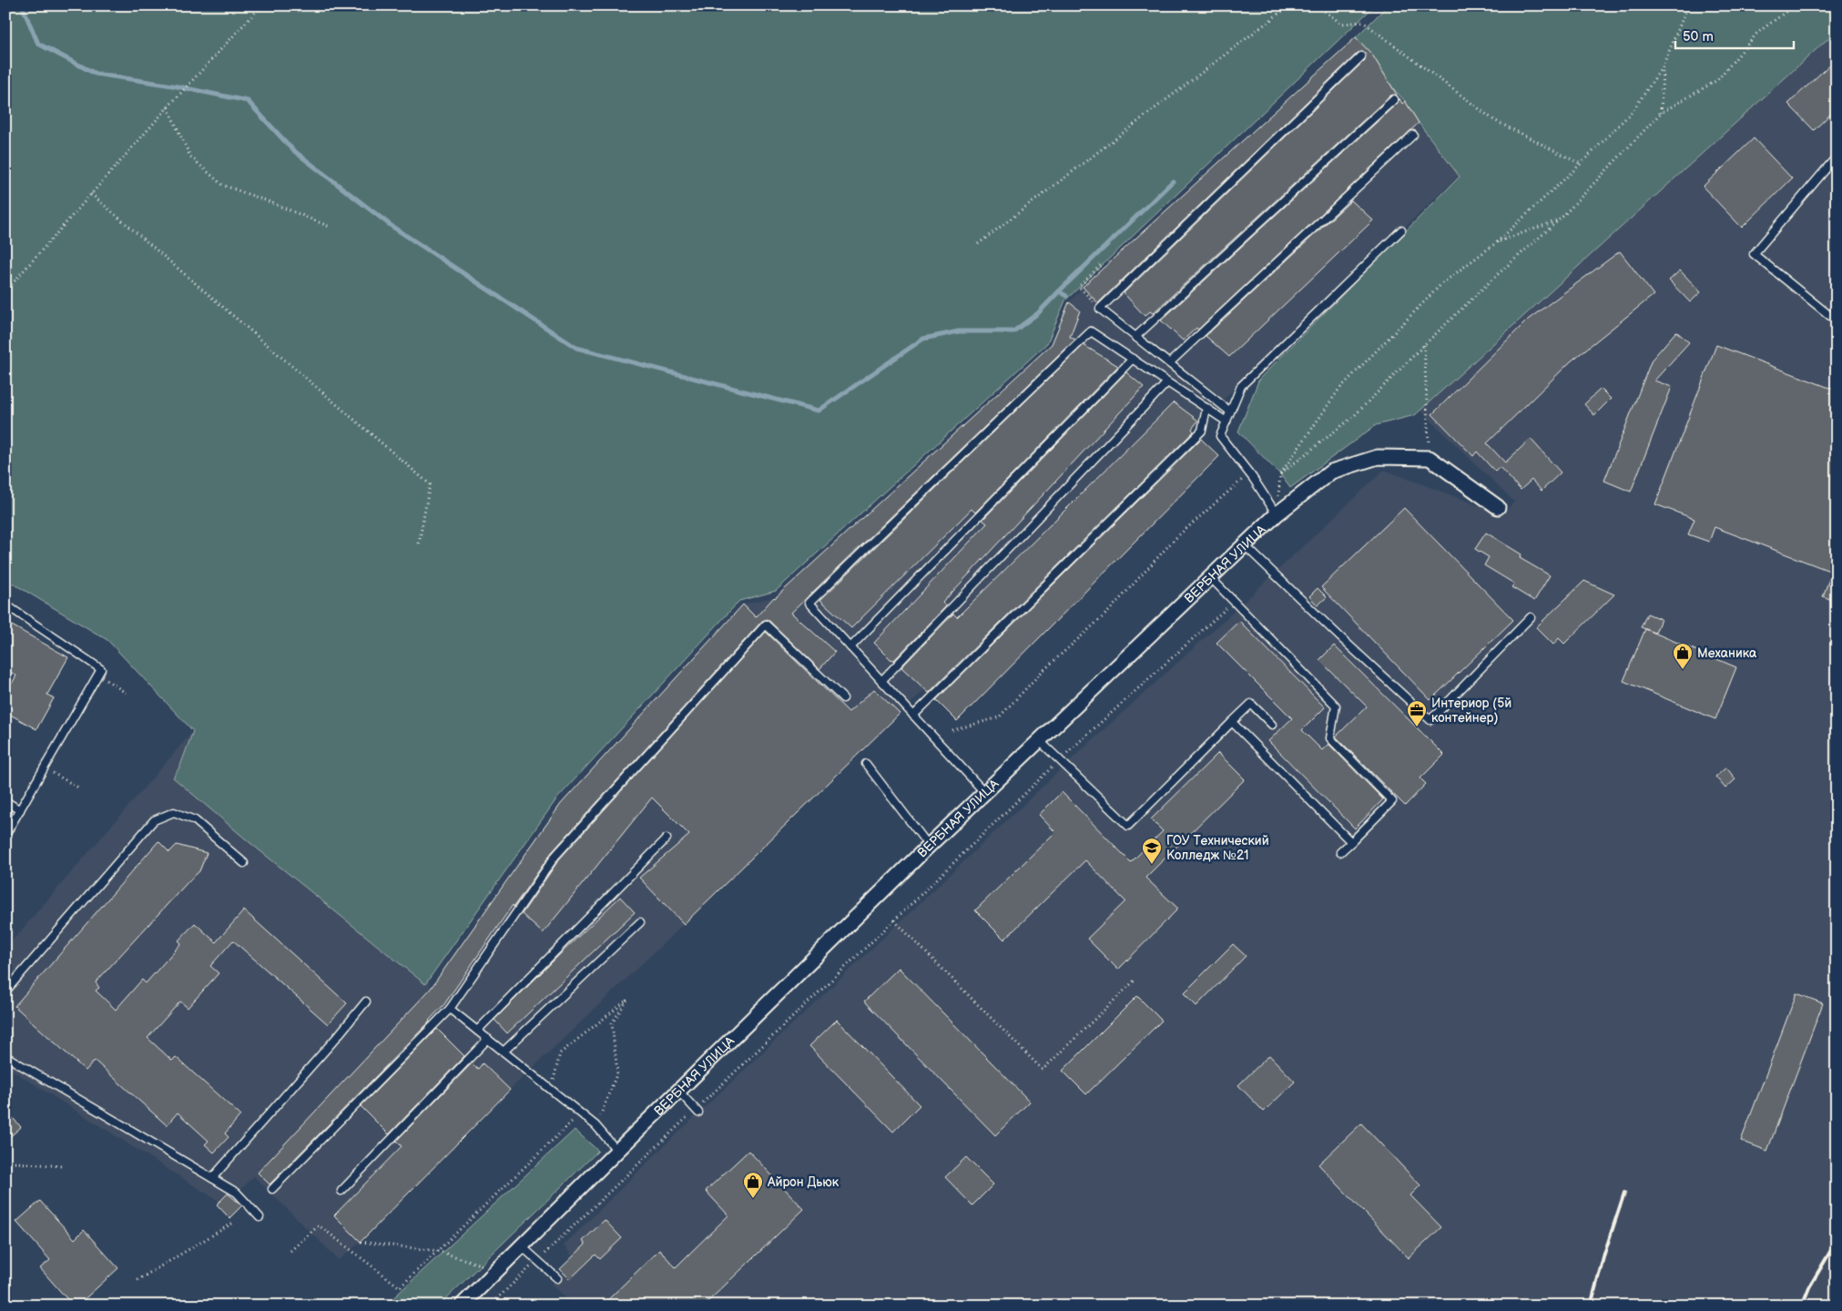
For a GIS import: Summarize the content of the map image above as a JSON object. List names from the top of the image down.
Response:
{
  "streets": {
    "street": ["ВЕРБНАЯ УЛИЦА"]
  },
  "places": {
    "shop": ["Механика", "Айрон Дьюк"],
    "office": ["Интериор (5й контейнер)"],
    "school or university": ["ГОУ Технический Колледж №21"]
  },
  "scale_bar": "50 m"
}
